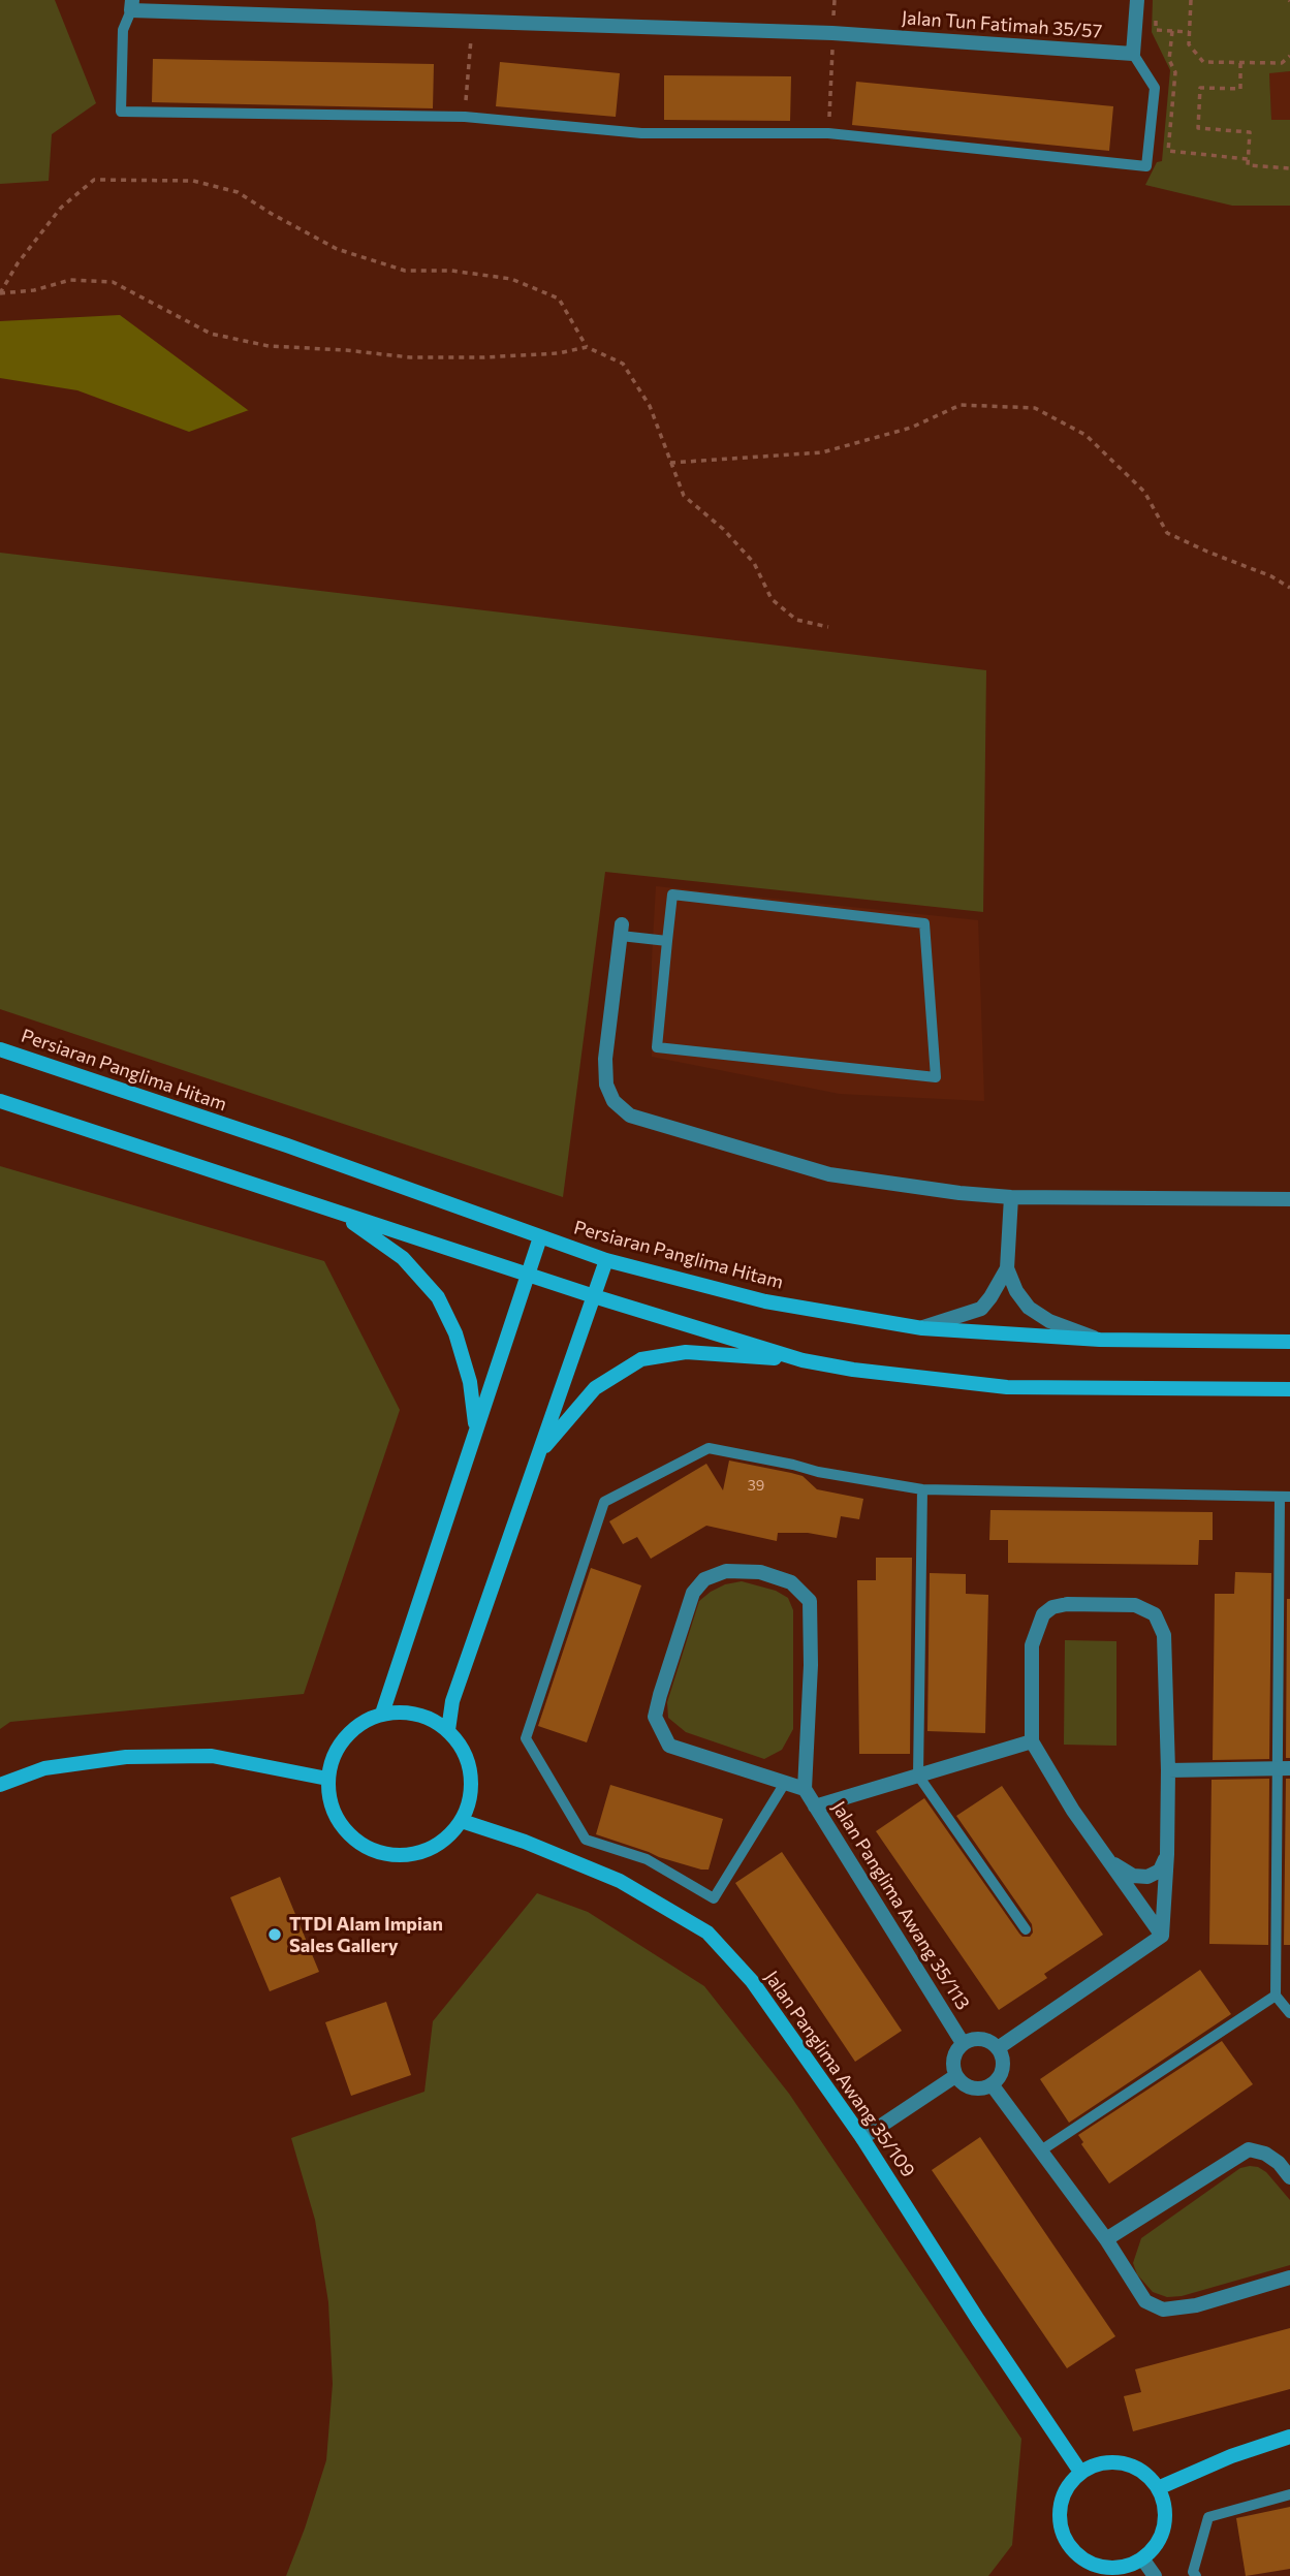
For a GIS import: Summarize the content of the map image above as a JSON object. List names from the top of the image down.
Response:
{
  "streets": {
    "main road": ["Persiaran Panglima Hitam", "Jalan Panglima Awang 35/109"],
    "street": ["Jalan Tun Fatimah 35/57", "Jalan Panglima Awang 35/113"]
  },
  "places": ["TTDI Alam Impian Sales Gallery"],
  "house_numbers": ["39"]
}
